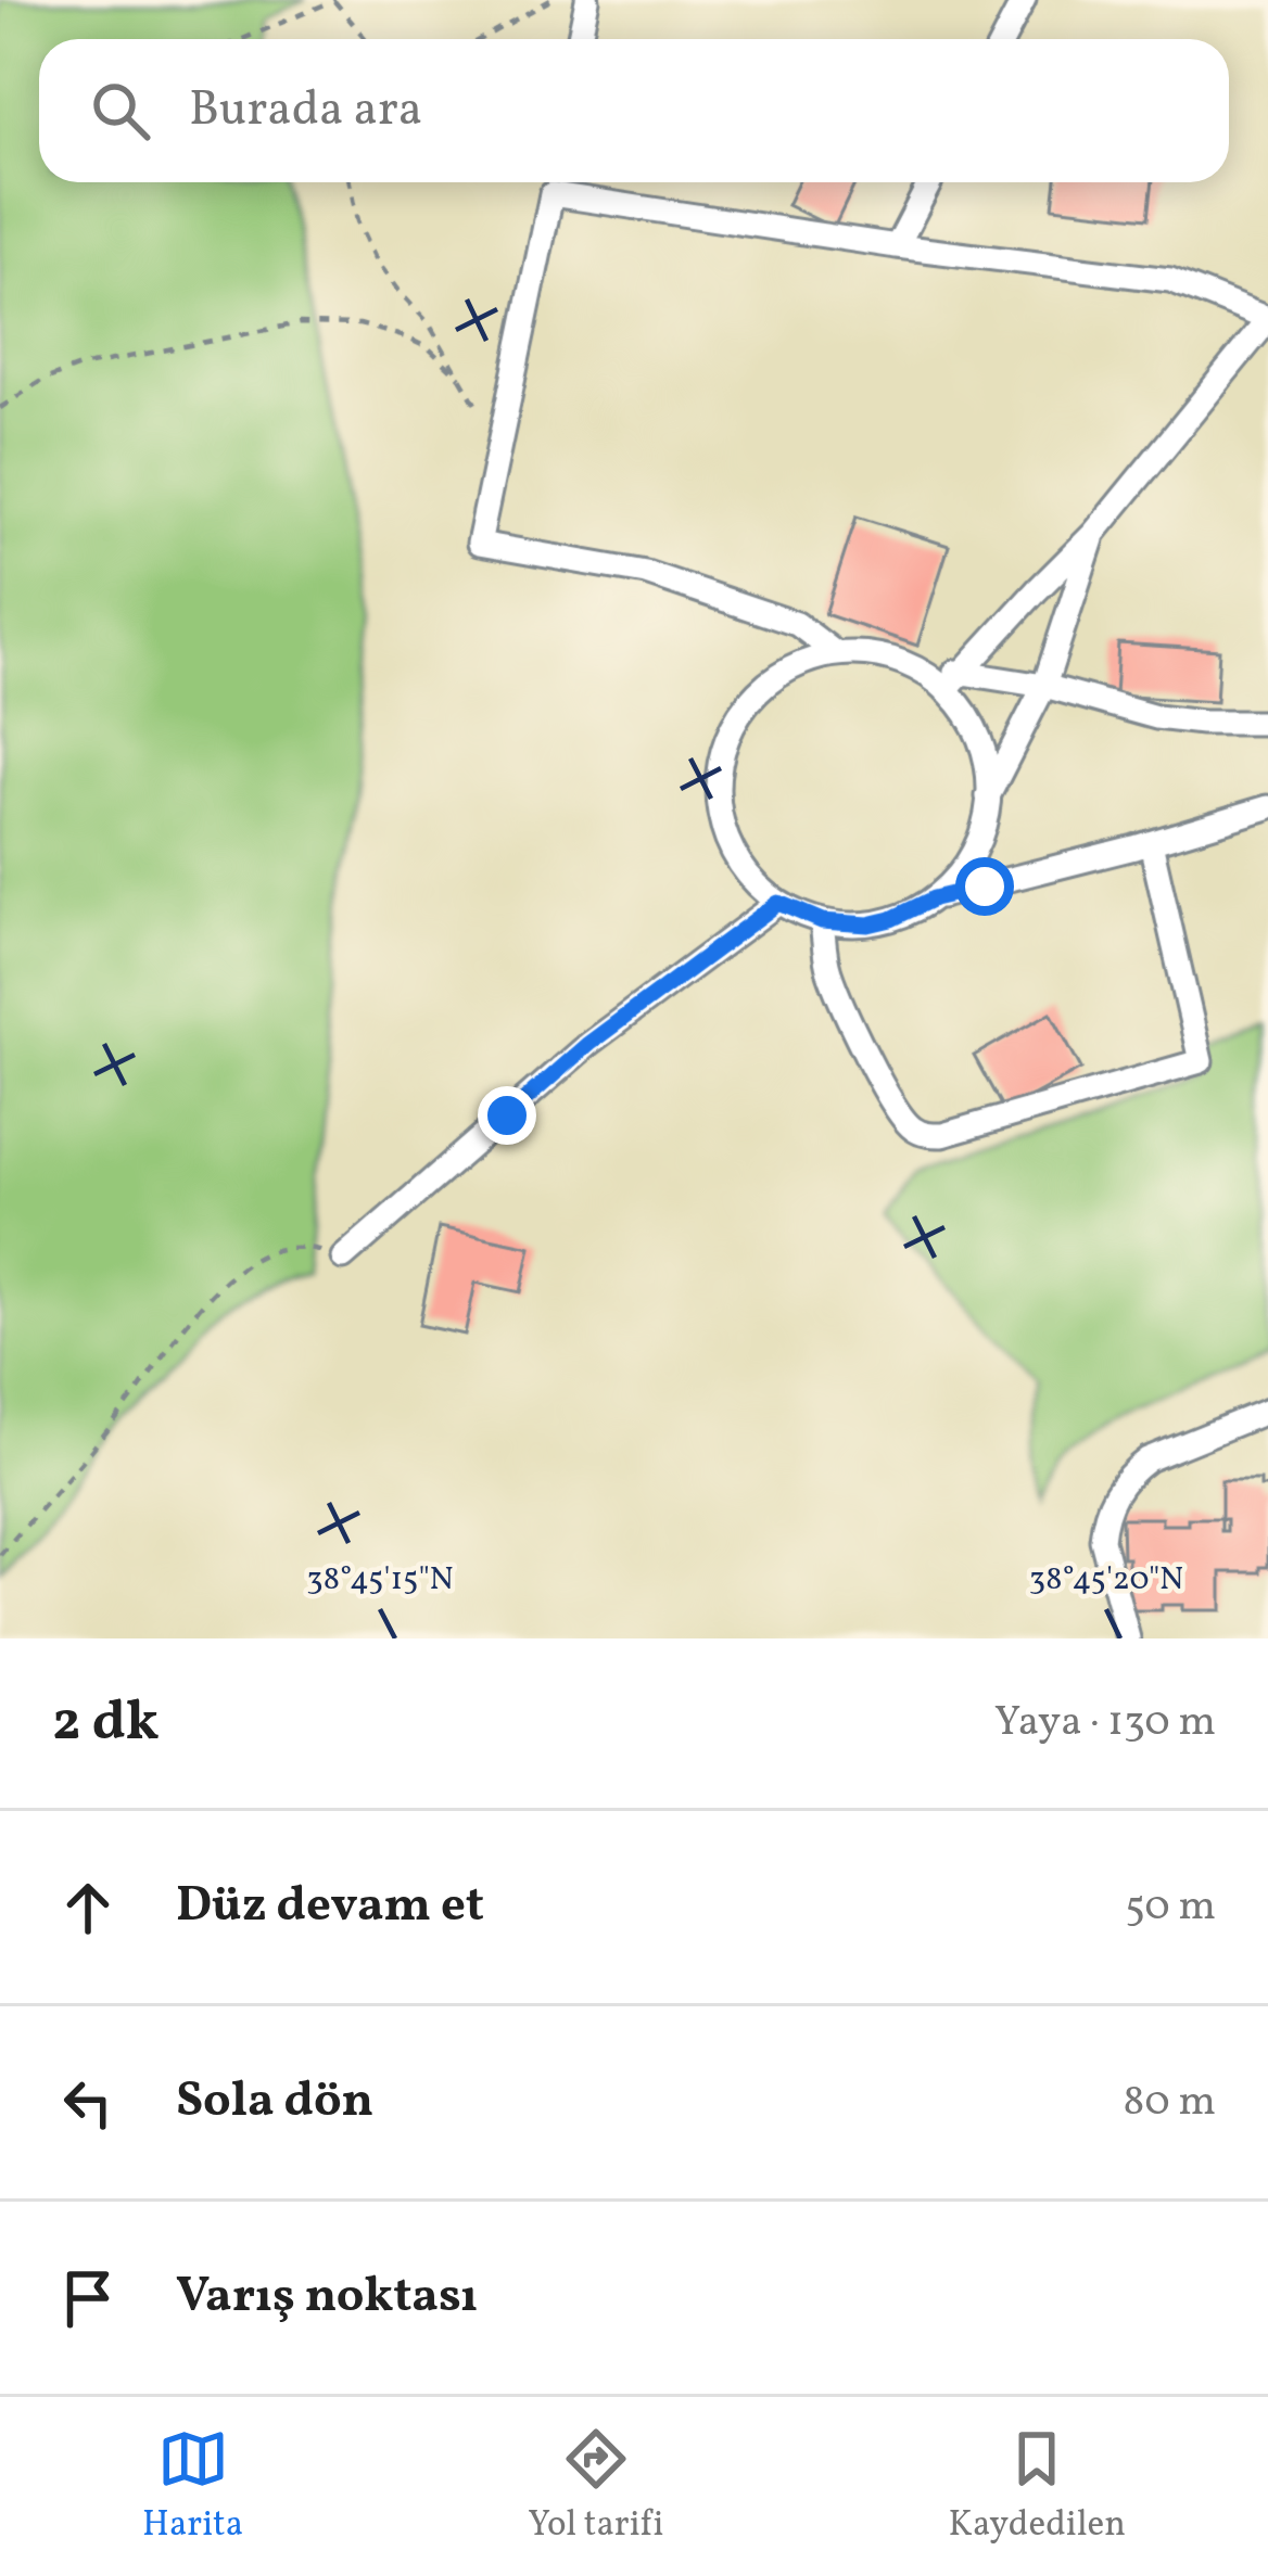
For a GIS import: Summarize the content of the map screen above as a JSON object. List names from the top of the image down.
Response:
{
  "page": {
    "search": "Burada ara",
    "heading": ["2 dk", "Yaya · 130 m"],
    "list": [
      ["Düz devam et", "50 m"],
      ["Sola dön", "80 m"],
      "Varış noktası"
    ],
    "nav": ["Harita", "Yol tarifi", "Kaydedilen"]
  },
  "coordinates": ["38°45'15\"N", "38°45'20\"N"]
}
